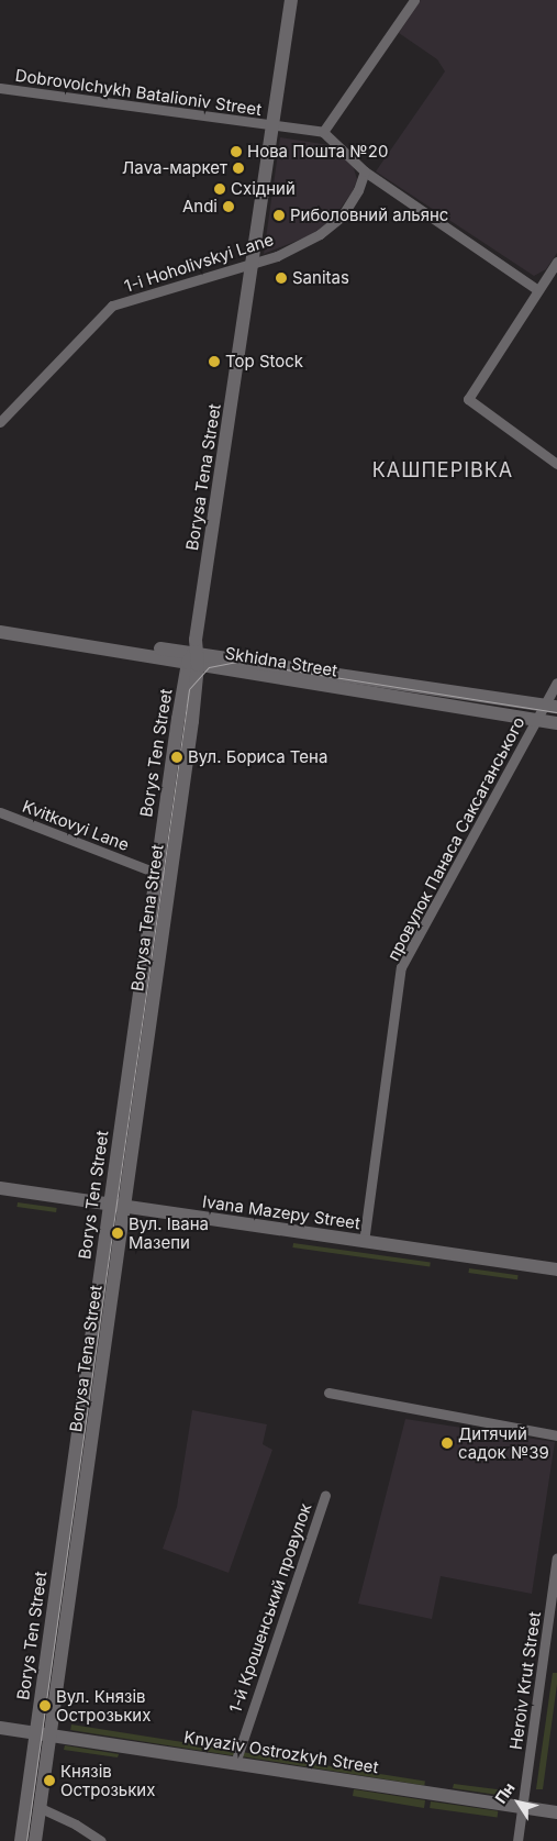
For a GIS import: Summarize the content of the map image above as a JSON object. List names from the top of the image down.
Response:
{
  "streets": {
    "street": [
      "Dobrovolchykh Batalioniv Street",
      "1-i Hoholivskyi Lane",
      "Borysa Tena Street",
      "Skhidna Street",
      "Borys Ten Street",
      "Kvitkovyi Lane",
      "провулок Панаса Саксаганського",
      "Ivana Mazepy Street",
      "1-й Крошенський провулок",
      "Heroiv Krut Street",
      "Knyaziv Ostrozkyh Street"
    ]
  },
  "crossings": [
    ["Dobrovolchykh Batalioniv Street", "Borysa Tena Street"],
    ["1-i Hoholivskyi Lane", "Borysa Tena Street"],
    ["Borysa Tena Street", "Skhidna Street"],
    ["Borysa Tena Street", "Borys Ten Street"],
    ["Borysa Tena Street", "Kvitkovyi Lane"],
    ["Borysa Tena Street", "Ivana Mazepy Street"],
    ["Borysa Tena Street", "Knyaziv Ostrozkyh Street"],
    ["Skhidna Street", "Borys Ten Street"],
    ["Skhidna Street", "провулок Панаса Саксаганського"],
    ["Borys Ten Street", "Kvitkovyi Lane"],
    ["Borys Ten Street", "Ivana Mazepy Street"],
    ["Borys Ten Street", "Knyaziv Ostrozkyh Street"],
    ["провулок Панаса Саксаганського", "Ivana Mazepy Street"],
    ["1-й Крошенський провулок", "Knyaziv Ostrozkyh Street"],
    ["Heroiv Krut Street", "Knyaziv Ostrozkyh Street"]
  ],
  "districts": ["КАШПЕРІВКА"],
  "places": [
    "Нова Пошта №20",
    "Лаva-маркет",
    "Східний",
    "Andi",
    "Риболовний альянс",
    "Sanitas",
    "Top Stock",
    "Вул. Бориса Тена",
    "Вул. Івана Мазепи",
    "Дитячий садок №39",
    "Вул. Князів Острозьких",
    "Князів Острозьких"
  ],
  "north": "top left"
}
